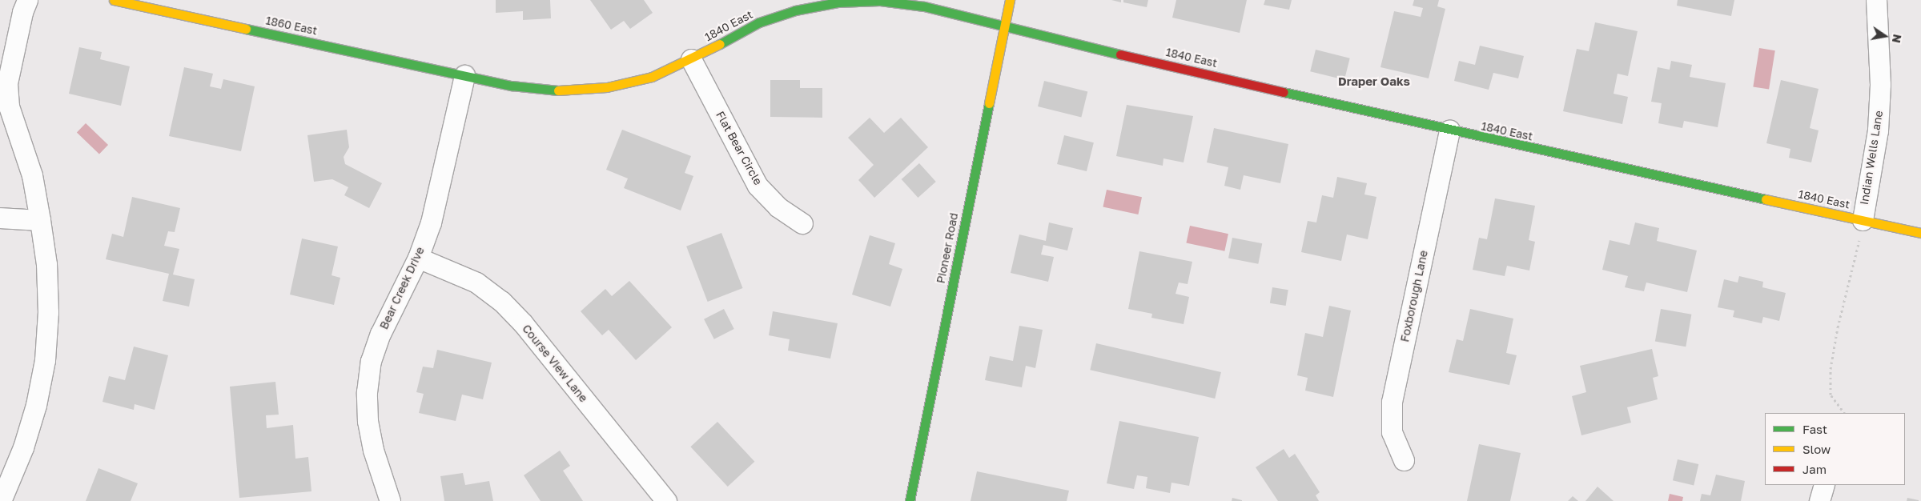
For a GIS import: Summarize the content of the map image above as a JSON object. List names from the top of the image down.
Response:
{
  "streets": {
    "street": [
      "1860 East",
      "1840 East",
      "Flat Bear Circle",
      "Indian Wells Lane",
      "Pioneer Road",
      "Bear Creek Drive",
      "Foxborough Lane",
      "Course View Lane"
    ]
  },
  "crossings": [
    ["1860 East", "1840 East"],
    ["1860 East", "Bear Creek Drive"],
    ["1840 East", "Flat Bear Circle"],
    ["1840 East", "Indian Wells Lane"],
    ["1840 East", "Pioneer Road"],
    ["1840 East", "Bear Creek Drive"],
    ["1840 East", "Foxborough Lane"],
    ["Bear Creek Drive", "Course View Lane"]
  ],
  "districts": ["Draper Oaks"],
  "legend": ["Fast", "Slow", "Jam"],
  "north": "right"
}
